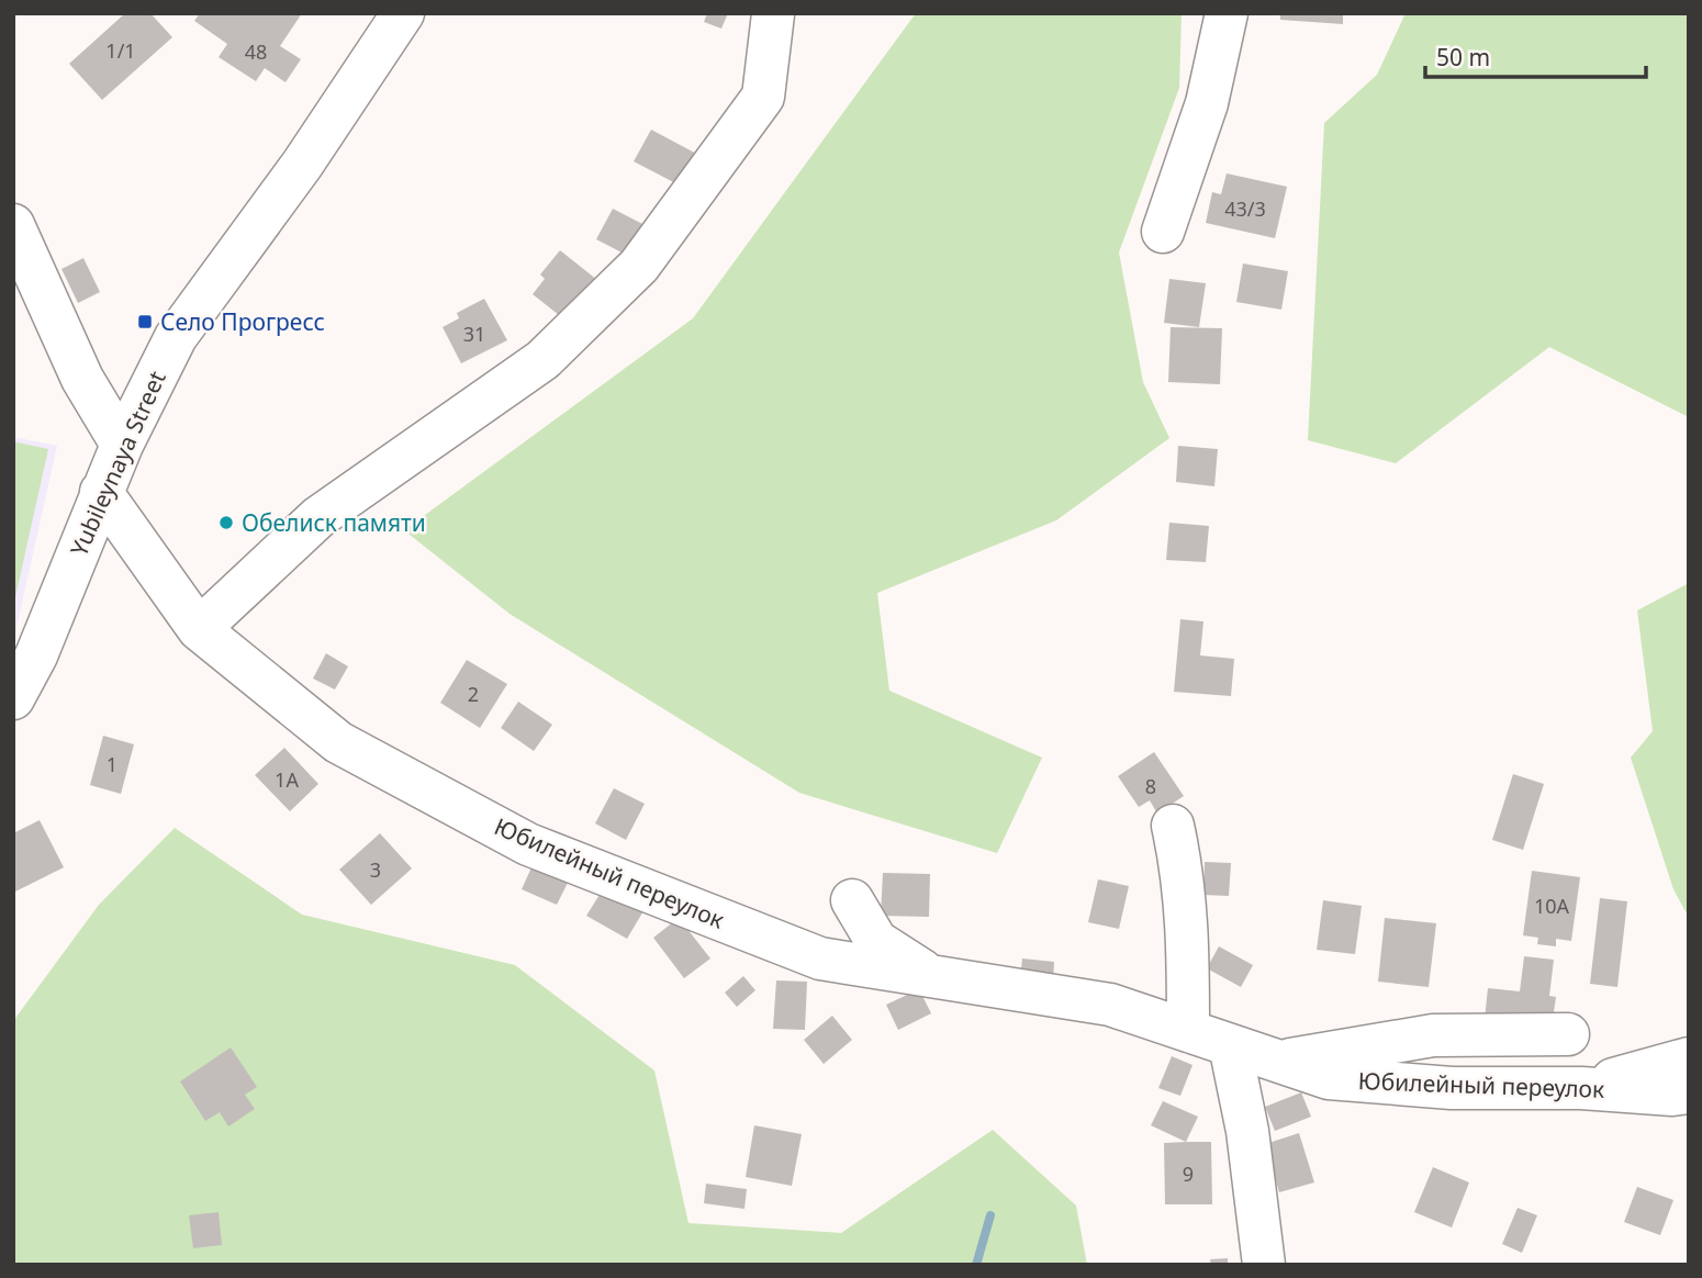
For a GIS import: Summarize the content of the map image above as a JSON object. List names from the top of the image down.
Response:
{
  "streets": {
    "street": ["Yubileynaya Street", "Юбилейный переулок"]
  },
  "crossings": [
    ["Yubileynaya Street", "Юбилейный переулок"]
  ],
  "places": {
    "transit": ["Село Прогресс"],
    "other": ["Обелиск памяти"]
  },
  "house_numbers": [
    "1/1",
    "48",
    "43/3",
    "31",
    "2",
    "1",
    "1А",
    "8",
    "3",
    "10А",
    "9"
  ],
  "scale_bar": "50 m"
}
